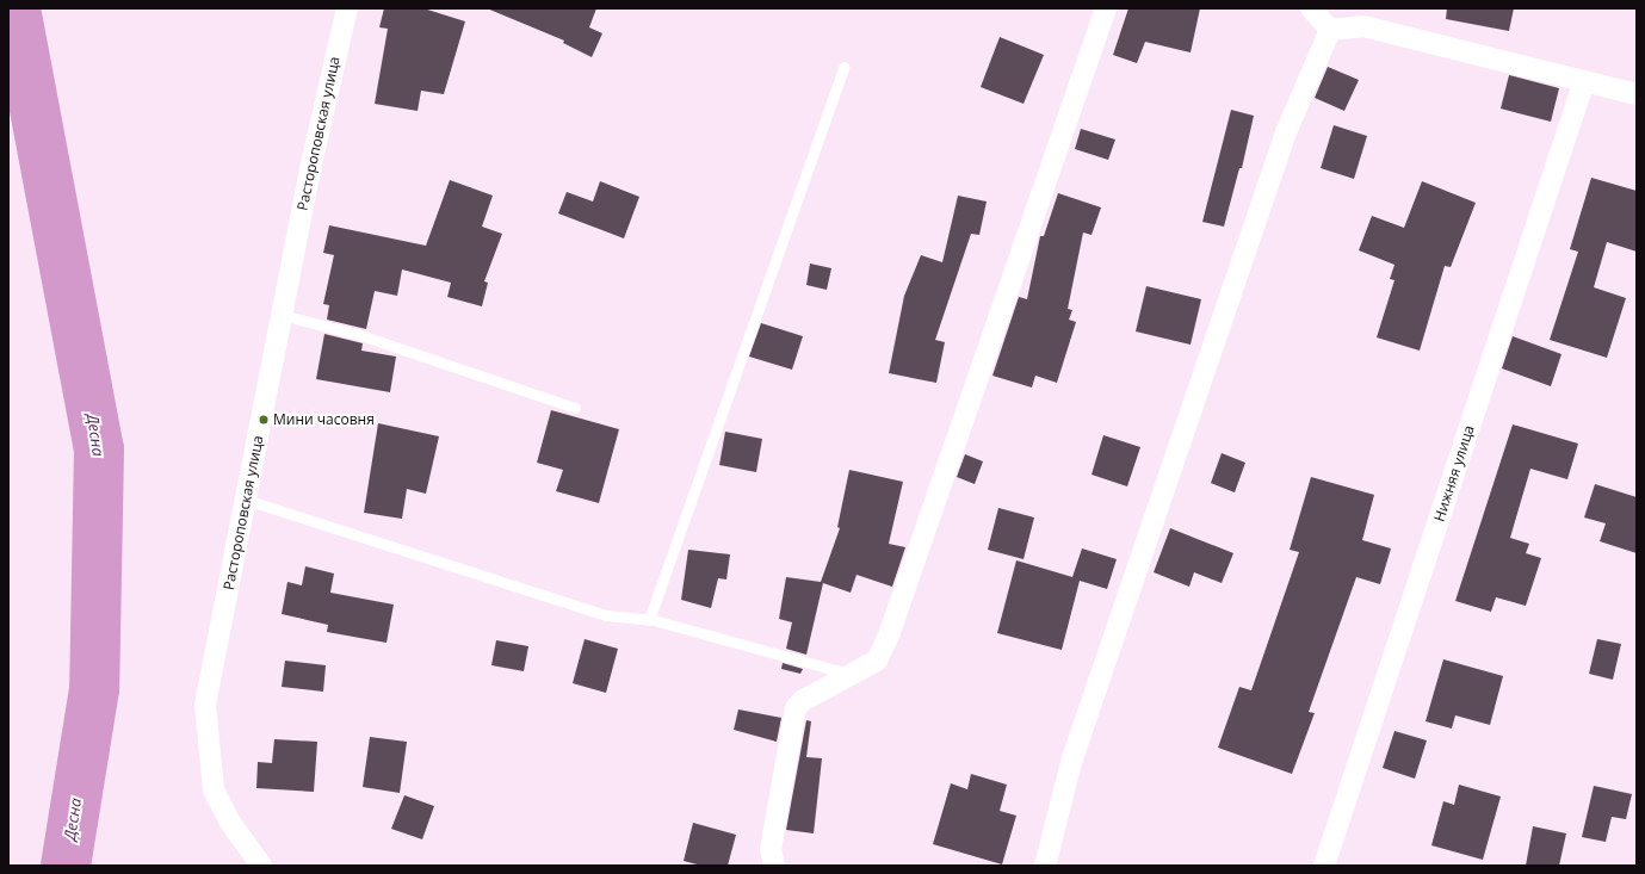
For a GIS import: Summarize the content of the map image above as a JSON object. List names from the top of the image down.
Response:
{
  "streets": {
    "street": ["Растороповская улица", "Нижняя улица"]
  },
  "water": ["Десна"],
  "places": ["Мини часовня"]
}
